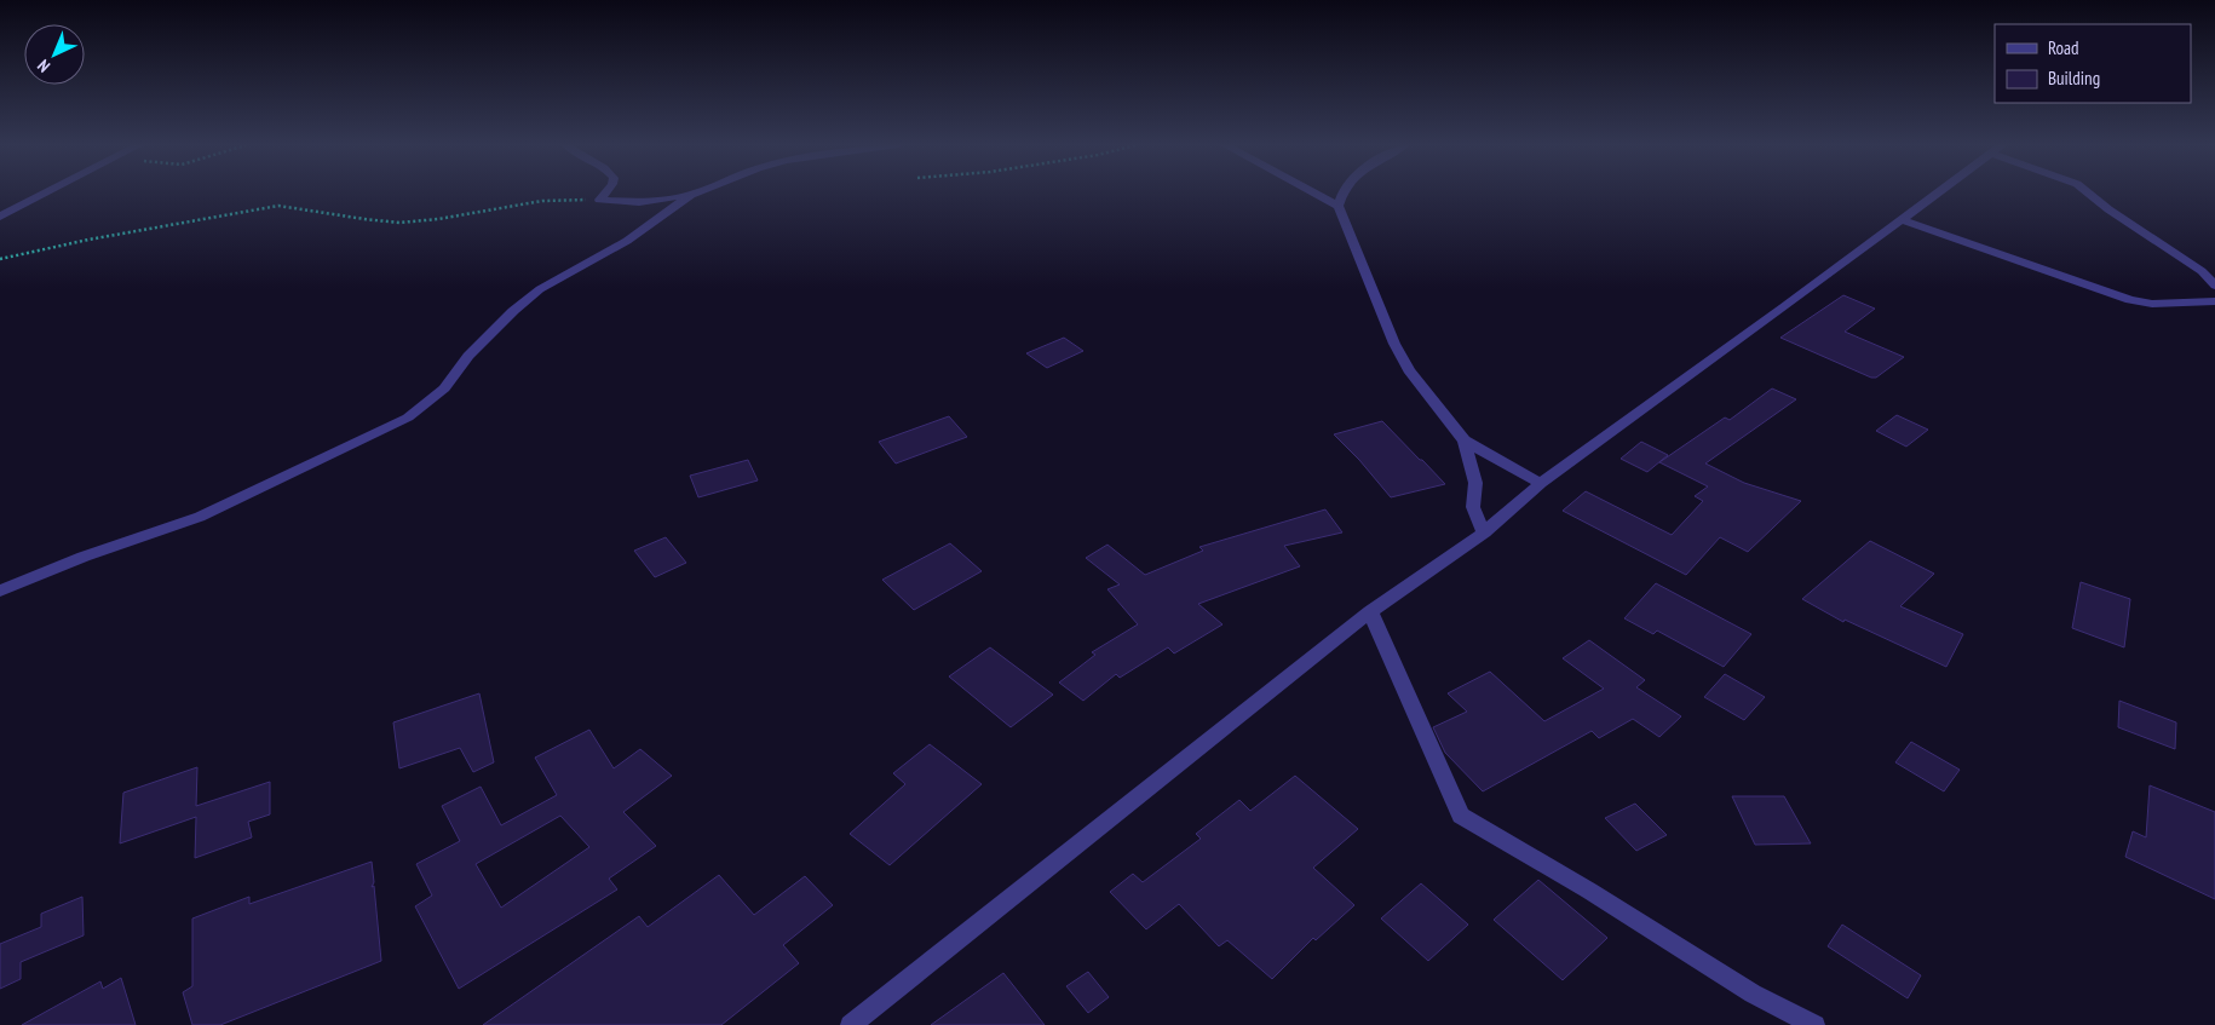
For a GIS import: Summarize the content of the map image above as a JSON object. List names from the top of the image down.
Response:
{
  "legend": ["Road", "Building"],
  "north": "bottom left"
}
